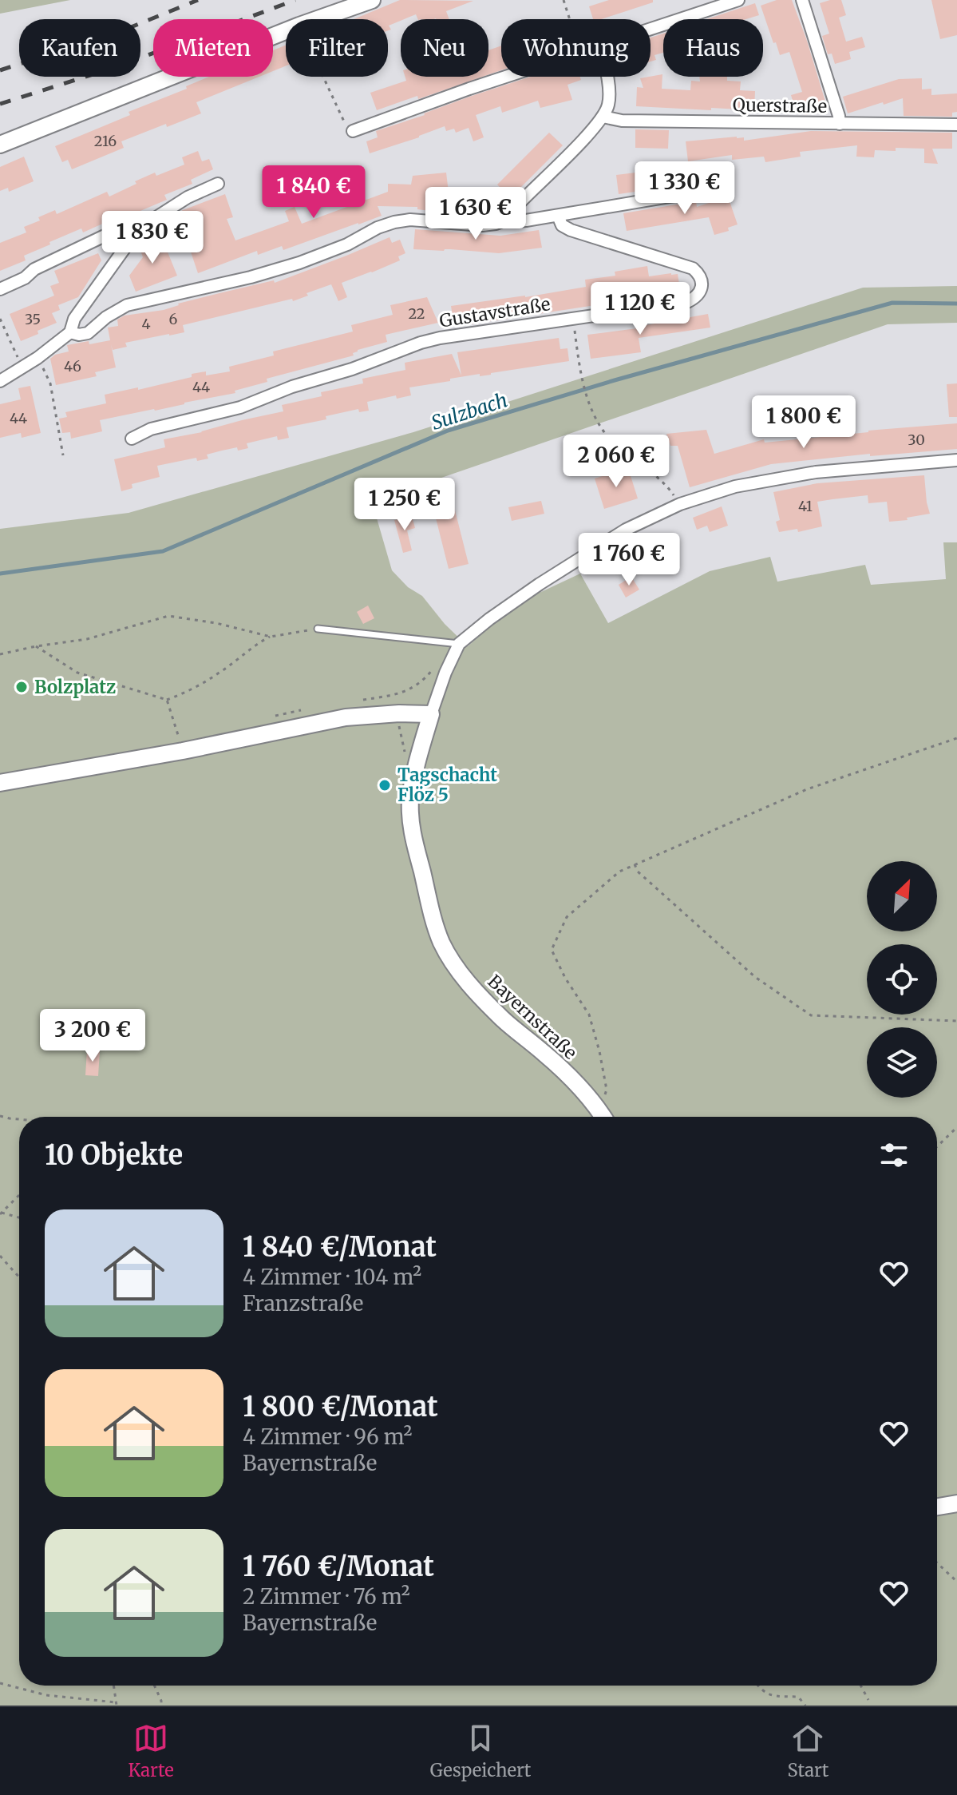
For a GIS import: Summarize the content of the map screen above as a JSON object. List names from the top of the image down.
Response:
{
  "streets": {
    "street": ["Querstraße", "Gustavstraße", "Bayernstraße"]
  },
  "water": ["Sulzbach"],
  "places": ["Bolzplatz", "Tagschacht Flöz 5"],
  "house_numbers": [
    "216",
    "22",
    "35",
    "6",
    "4",
    "46",
    "44",
    "44",
    "30",
    "41"
  ],
  "north": "top right",
  "page": {
    "chip": [
      "Kaufen",
      "Mieten",
      "Filter",
      "Neu",
      "Wohnung",
      "Haus"
    ],
    "price": [
      "1 330 €",
      "1 840 €",
      "1 630 €",
      "1 830 €",
      "1 120 €",
      "1 800 €",
      "2 060 €",
      "1 250 €",
      "1 760 €",
      "3 200 €"
    ],
    "heading": "10 Objekte",
    "list": [
      {
        "name": "1 840 €/Monat",
        "note": "4 Zimmer · 104 m² · Franzstraße"
      },
      {
        "name": "1 800 €/Monat",
        "note": "4 Zimmer · 96 m² · Bayernstraße"
      },
      {
        "name": "1 760 €/Monat",
        "note": "2 Zimmer · 76 m² · Bayernstraße"
      }
    ],
    "tabs": ["Karte", "Gespeichert", "Start"]
  }
}
